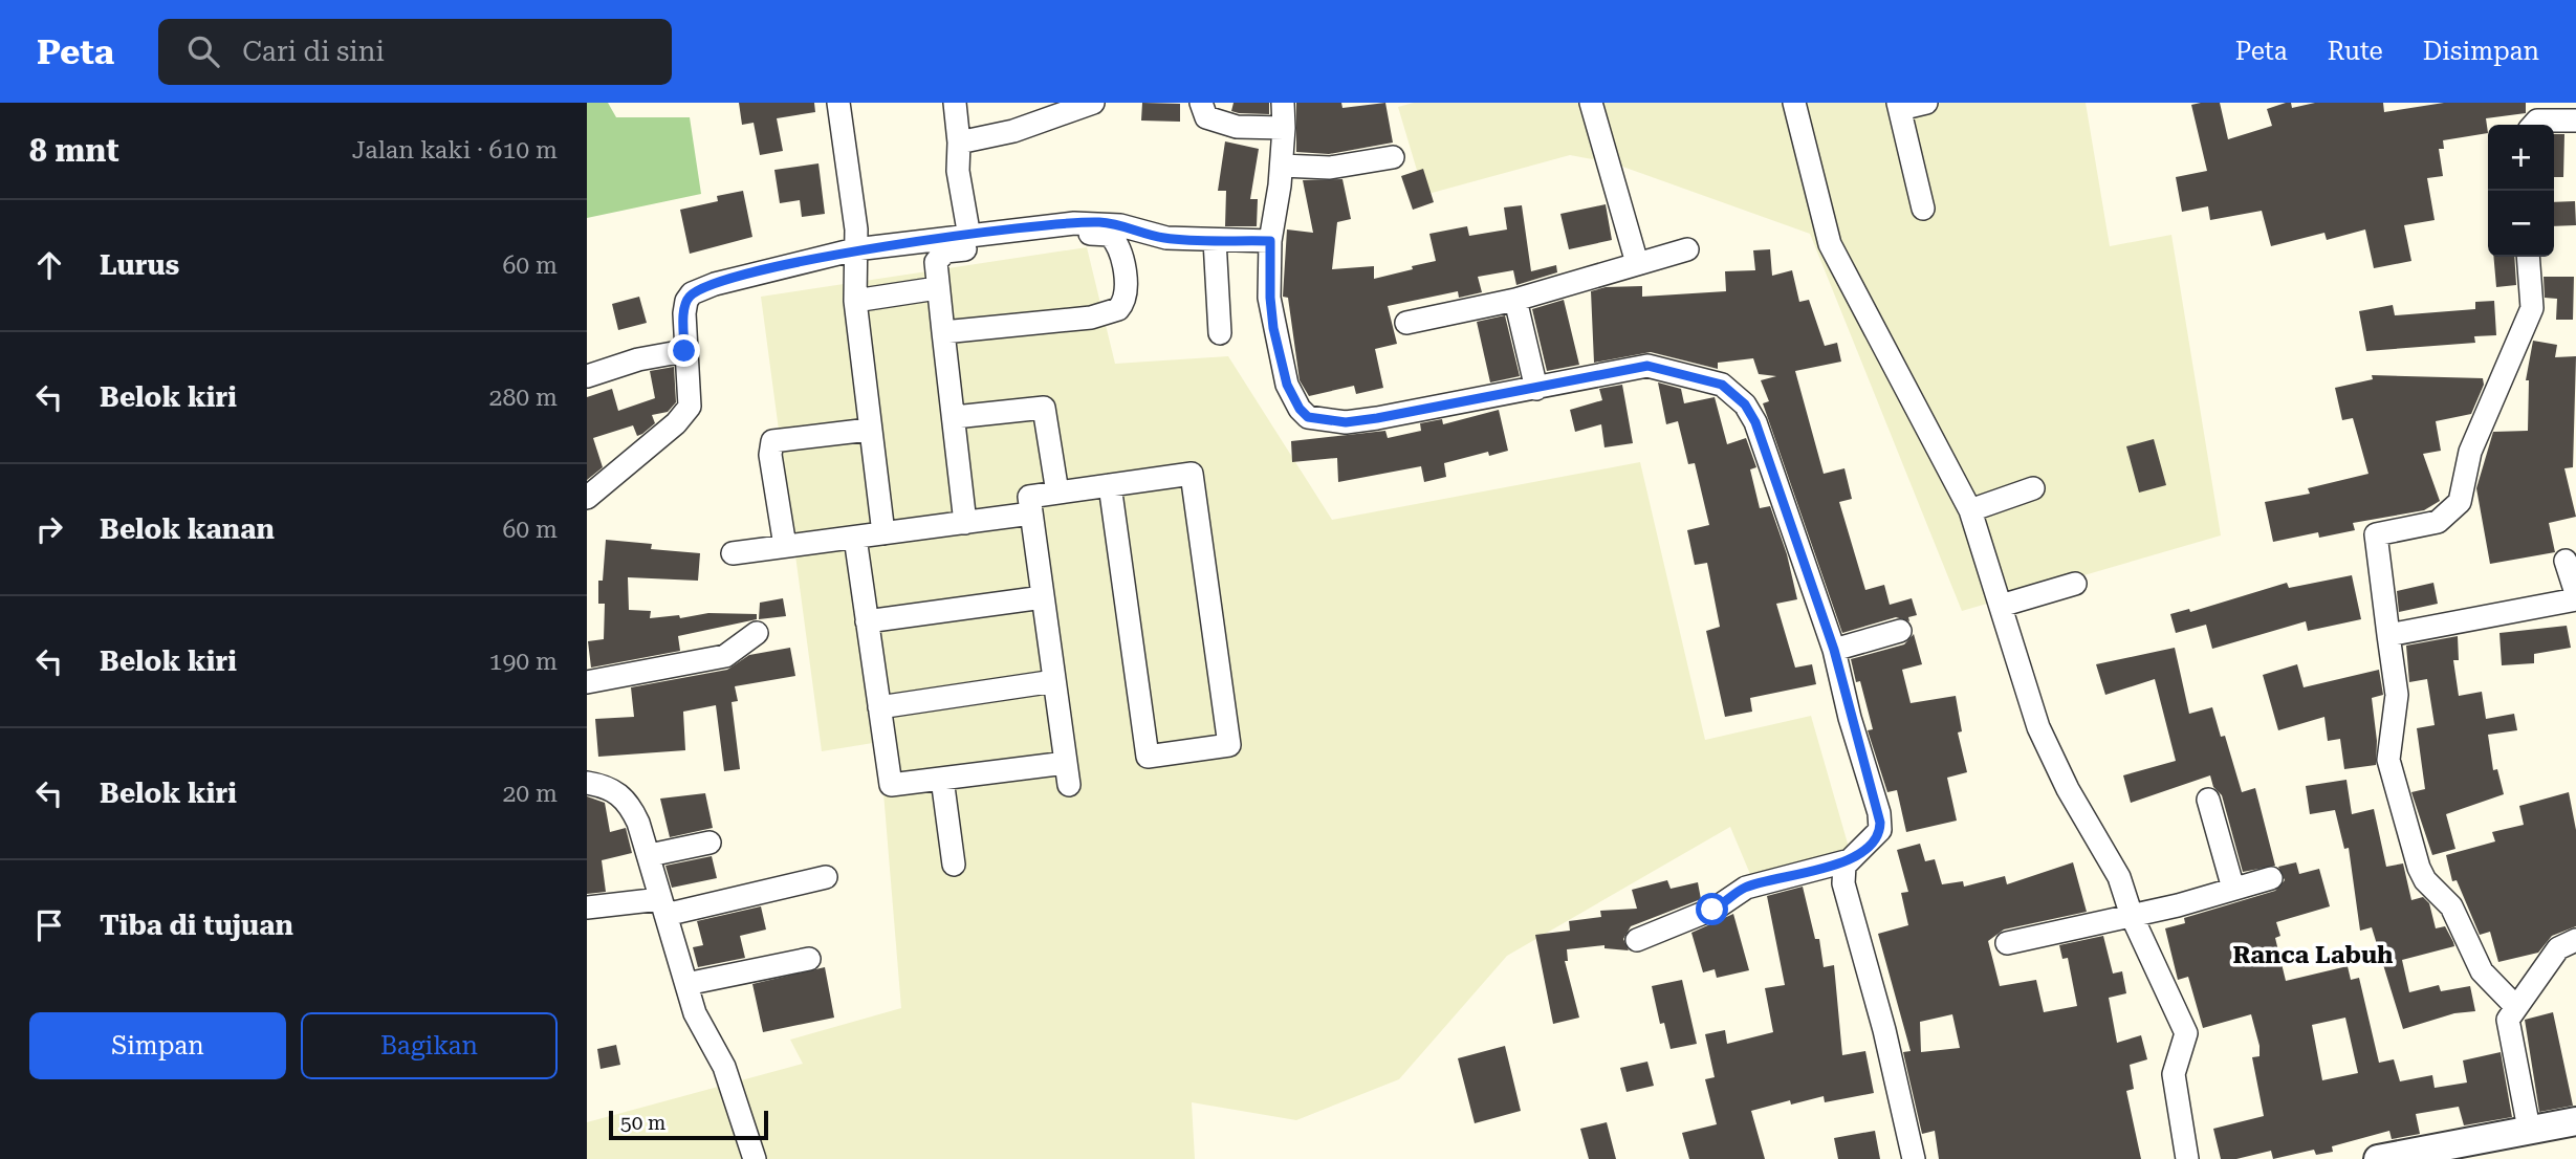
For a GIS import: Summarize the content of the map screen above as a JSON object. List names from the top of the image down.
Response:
{
  "districts": ["Ranca Labuh"],
  "scale_bar": "50 m",
  "page": {
    "header": "Peta",
    "search": "Cari di sini",
    "nav": ["Peta", "Rute", "Disimpan"],
    "heading": ["8 mnt", "Jalan kaki · 610 m"],
    "map_buttons": ["+", "−"],
    "list": [
      ["Lurus", "60 m"],
      ["Belok kiri", "280 m"],
      ["Belok kanan", "60 m"],
      ["Belok kiri", "190 m"],
      ["Belok kiri", "20 m"],
      "Tiba di tujuan"
    ],
    "buttons": ["Simpan", "Bagikan"],
    "scale": "50 m"
  }
}
